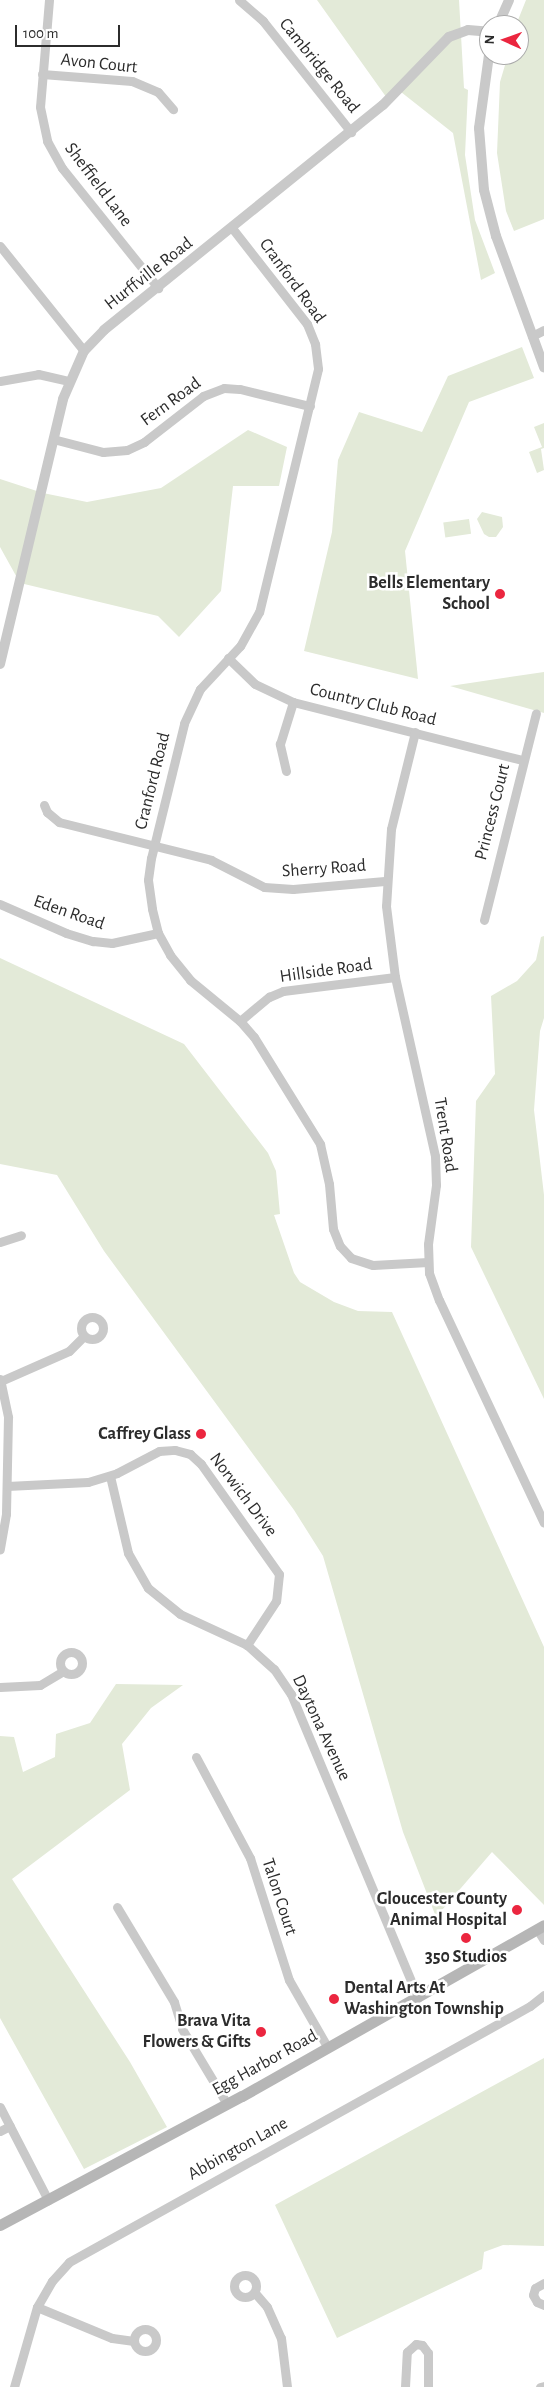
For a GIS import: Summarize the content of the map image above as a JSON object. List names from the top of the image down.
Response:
{
  "streets": {
    "main road": ["Egg Harbor Road"],
    "street": [
      "Avon Court",
      "Cambridge Road",
      "Sheffield Lane",
      "Hurffville Road",
      "Cranford Road",
      "Fern Road",
      "Country Club Road",
      "Princess Court",
      "Sherry Road",
      "Eden Road",
      "Hillside Road",
      "Trent Road",
      "Norwich Drive",
      "Daytona Avenue",
      "Talon Court",
      "Abbington Lane"
    ]
  },
  "crossings": [
    ["Avon Court", "Sheffield Lane"],
    ["Cambridge Road", "Hurffville Road"],
    ["Sheffield Lane", "Hurffville Road"],
    ["Hurffville Road", "Cranford Road"],
    ["Hurffville Road", "Fern Road"],
    ["Cranford Road", "Fern Road"],
    ["Cranford Road", "Country Club Road"],
    ["Cranford Road", "Sherry Road"],
    ["Cranford Road", "Eden Road"],
    ["Cranford Road", "Hillside Road"],
    ["Cranford Road", "Trent Road"],
    ["Country Club Road", "Princess Court"],
    ["Country Club Road", "Trent Road"],
    ["Sherry Road", "Trent Road"],
    ["Hillside Road", "Trent Road"],
    ["Norwich Drive", "Daytona Avenue"],
    ["Daytona Avenue", "Egg Harbor Road"],
    ["Talon Court", "Egg Harbor Road"]
  ],
  "places": [
    "Bells Elementary School",
    "Caffrey Glass",
    "Gloucester County Animal Hospital",
    "350 Studios",
    "Dental Arts At Washington Township",
    "Brava Vita Flowers & Gifts"
  ],
  "scale_bar": "100 m",
  "north": "left"
}
